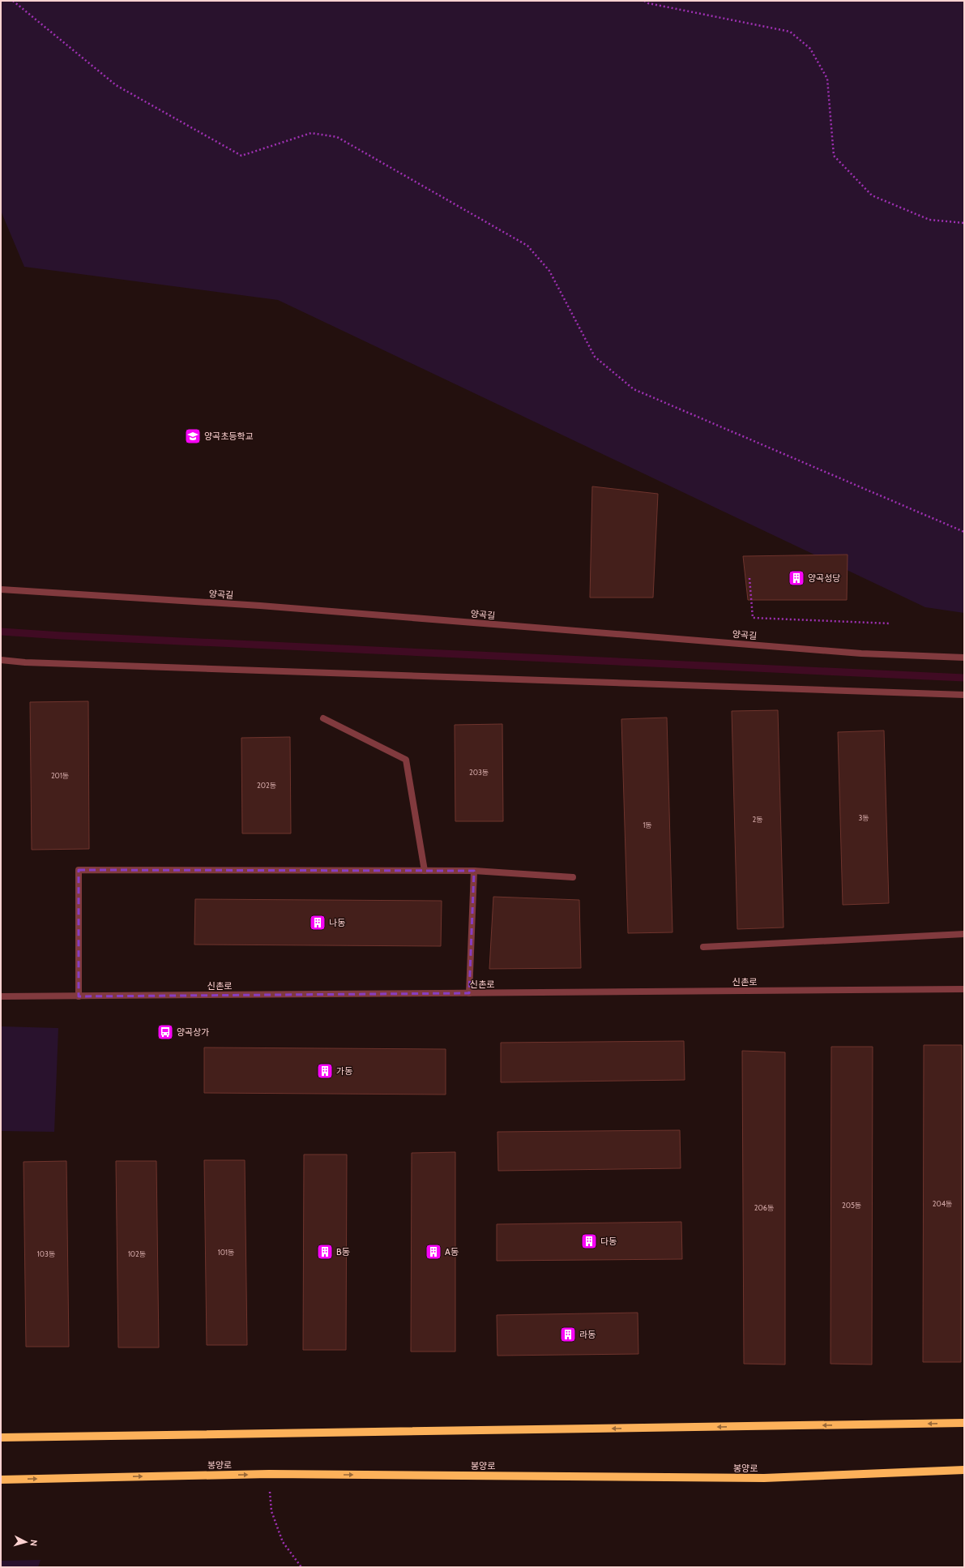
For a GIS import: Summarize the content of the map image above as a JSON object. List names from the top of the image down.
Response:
{
  "streets": {
    "main road": ["봉양로"],
    "street": ["양곡길", "신촌로"]
  },
  "places": {
    "school or university": ["양곡초등학교"],
    "building": [
      "양곡성당",
      "나동",
      "가동",
      "다동",
      "B동",
      "A동",
      "라동"
    ],
    "bus stop": ["양곡상가"]
  },
  "house_numbers": [
    "203동",
    "201동",
    "202동",
    "3동",
    "2동",
    "1동",
    "204동",
    "205동",
    "206동",
    "101동",
    "103동",
    "102동"
  ],
  "north": "right"
}
